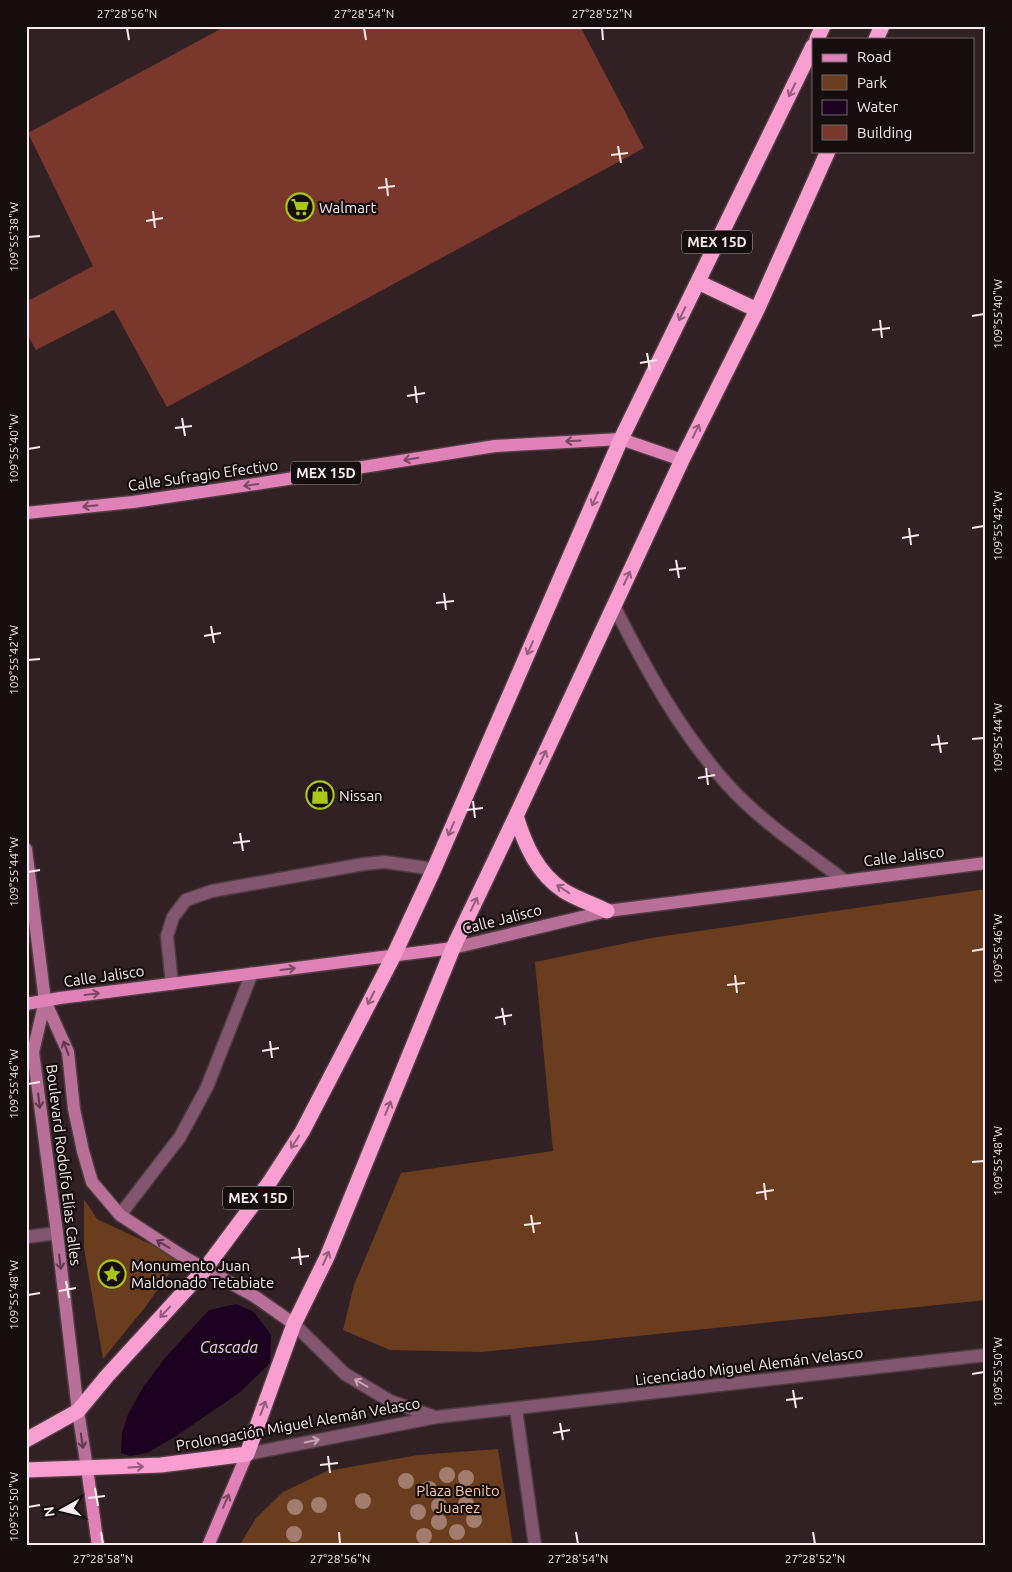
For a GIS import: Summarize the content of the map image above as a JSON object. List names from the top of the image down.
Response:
{
  "streets": {
    "highway": ["MEX 15D", "Prolongación Miguel Alemán Velasco"],
    "main road": ["Calle Sufragio Efectivo", "Calle Jalisco", "Boulevard Rodolfo Elías Calles"],
    "street": ["Licenciado Miguel Alemán Velasco"]
  },
  "crossings": [
    ["MEX 15D", "Calle Sufragio Efectivo"],
    ["MEX 15D", "Calle Jalisco"],
    ["MEX 15D", "Boulevard Rodolfo Elías Calles"],
    ["Calle Jalisco", "Boulevard Rodolfo Elías Calles"],
    ["Boulevard Rodolfo Elías Calles", "Prolongación Miguel Alemán Velasco"],
    ["Licenciado Miguel Alemán Velasco", "Prolongación Miguel Alemán Velasco"]
  ],
  "one_way": ["Calle Sufragio Efectivo", "Prolongación Miguel Alemán Velasco"],
  "water": ["Cascada"],
  "parks": ["Plaza Benito Juarez"],
  "places": {
    "supermarket": ["Walmart"],
    "shop": ["Nissan"],
    "place": ["Monumento Juan Maldonado Tetabiate"]
  },
  "legend": [
    "Road",
    "Park",
    "Water",
    "Building"
  ],
  "north": "left",
  "coordinates": [
    "27°28'56\"N",
    "27°28'54\"N",
    "27°28'52\"N",
    "109°55'38\"W",
    "109°55'40\"W",
    "109°55'42\"W",
    "109°55'44\"W",
    "109°55'46\"W",
    "109°55'48\"W",
    "109°55'50\"W",
    "27°28'58\"N"
  ]
}
